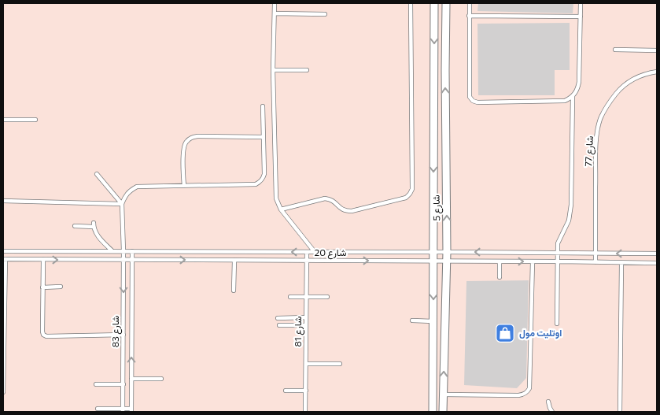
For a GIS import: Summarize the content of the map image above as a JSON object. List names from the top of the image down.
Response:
{
  "streets": {
    "street": ["شارع 5"],
    "lane": [
      "شارع 77",
      "شارع 20",
      "شارع 83",
      "شارع 81"
    ]
  },
  "crossings": [
    ["شارع 77", "شارع 20"],
    ["شارع 5", "شارع 20"],
    ["شارع 20", "شارع 83"],
    ["شارع 20", "شارع 81"]
  ],
  "places": {
    "shop": ["اوتليت مول"]
  }
}
